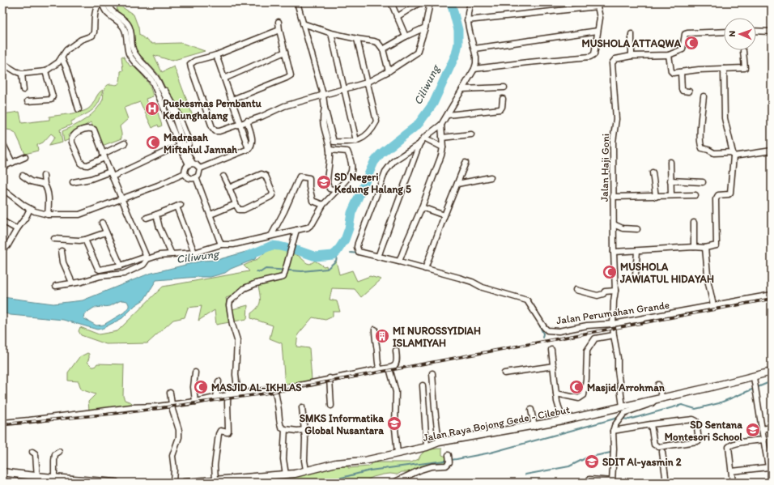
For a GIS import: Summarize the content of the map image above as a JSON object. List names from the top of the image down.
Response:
{
  "streets": {
    "main road": ["Jalan Raya Bojong Gede - Cilebut"],
    "street": ["Jalan Haji Goni", "Jalan Perumahan Grande"]
  },
  "crossings": [
    ["Jalan Haji Goni", "Jalan Perumahan Grande"],
    ["Jalan Haji Goni", "Jalan Raya Bojong Gede - Cilebut"]
  ],
  "water": ["Ciliwung"],
  "places": {
    "mosque": [
      "MUSHOLA ATTAQWA",
      "Madrasah Miftahul Jannah",
      "MUSHOLA JAWIATUL HIDAYAH",
      "MASJID AL-IKHLAS",
      "Masjid Arrohman"
    ],
    "hospital": ["Puskesmas Pembantu Kedunghalang"],
    "school or university": [
      "SD Negeri Kedung Halang 5",
      "SMKS Informatika Global Nusantara",
      "SD Sentana Montesori School",
      "SDIT Al-yasmin 2"
    ],
    "building": ["MI NUROSSYIDIAH ISLAMIYAH"]
  },
  "north": "left"
}
